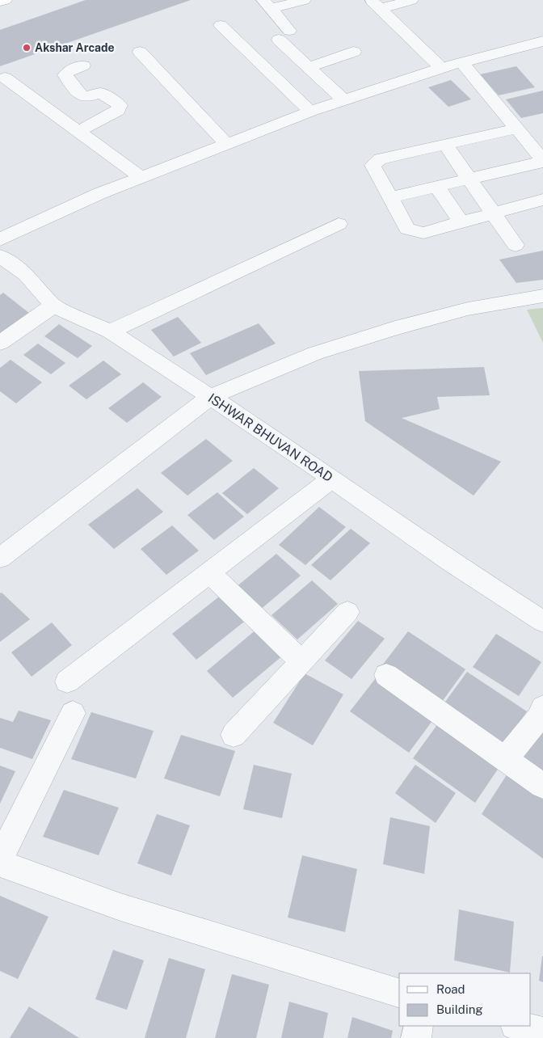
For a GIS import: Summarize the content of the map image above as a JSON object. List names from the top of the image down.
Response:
{
  "streets": {
    "street": ["ISHWAR BHUVAN ROAD"]
  },
  "places": ["Akshar Arcade"],
  "legend": ["Road", "Building"]
}
